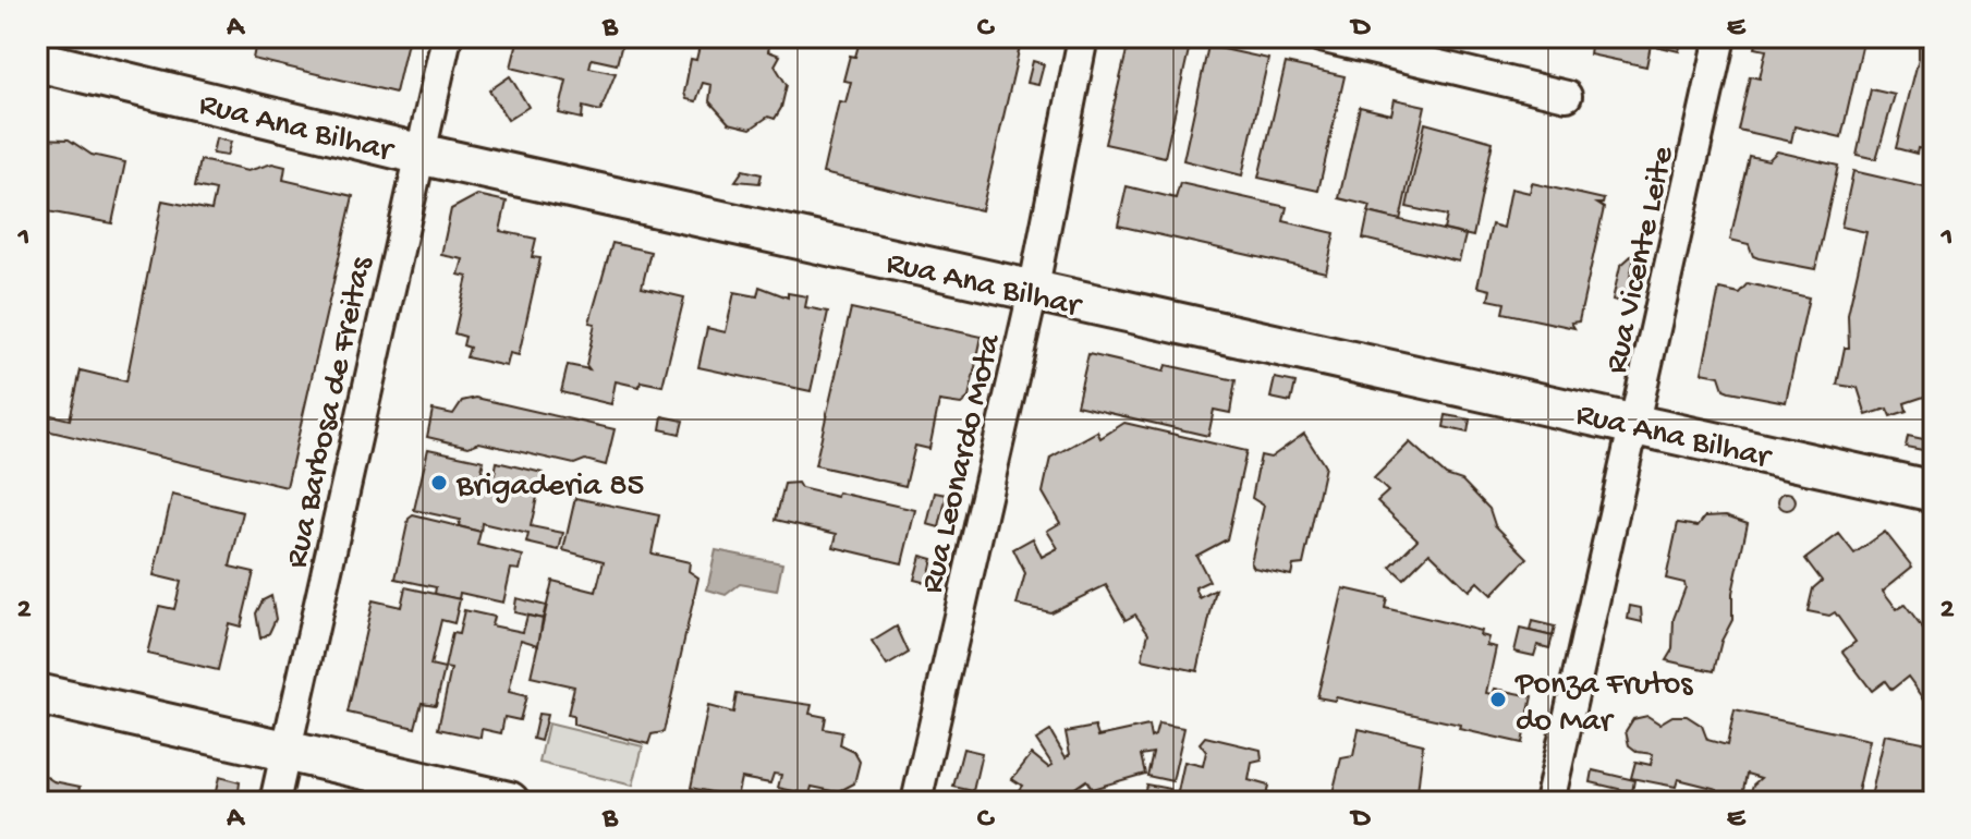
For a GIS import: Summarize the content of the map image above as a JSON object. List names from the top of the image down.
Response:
{
  "streets": {
    "street": [
      "Rua Ana Bilhar",
      "Rua Vicente Leite",
      "Rua Barbosa de Freitas",
      "Rua Leonardo Mota"
    ]
  },
  "crossings": [
    ["Rua Ana Bilhar", "Rua Vicente Leite"],
    ["Rua Ana Bilhar", "Rua Barbosa de Freitas"],
    ["Rua Ana Bilhar", "Rua Leonardo Mota"]
  ],
  "places": ["Brigaderia 85", "Ponza Frutos do Mar"],
  "grid": {
    "columns": [
      "A",
      "B",
      "C",
      "D",
      "E"
    ],
    "rows": ["1", "2"]
  }
}
